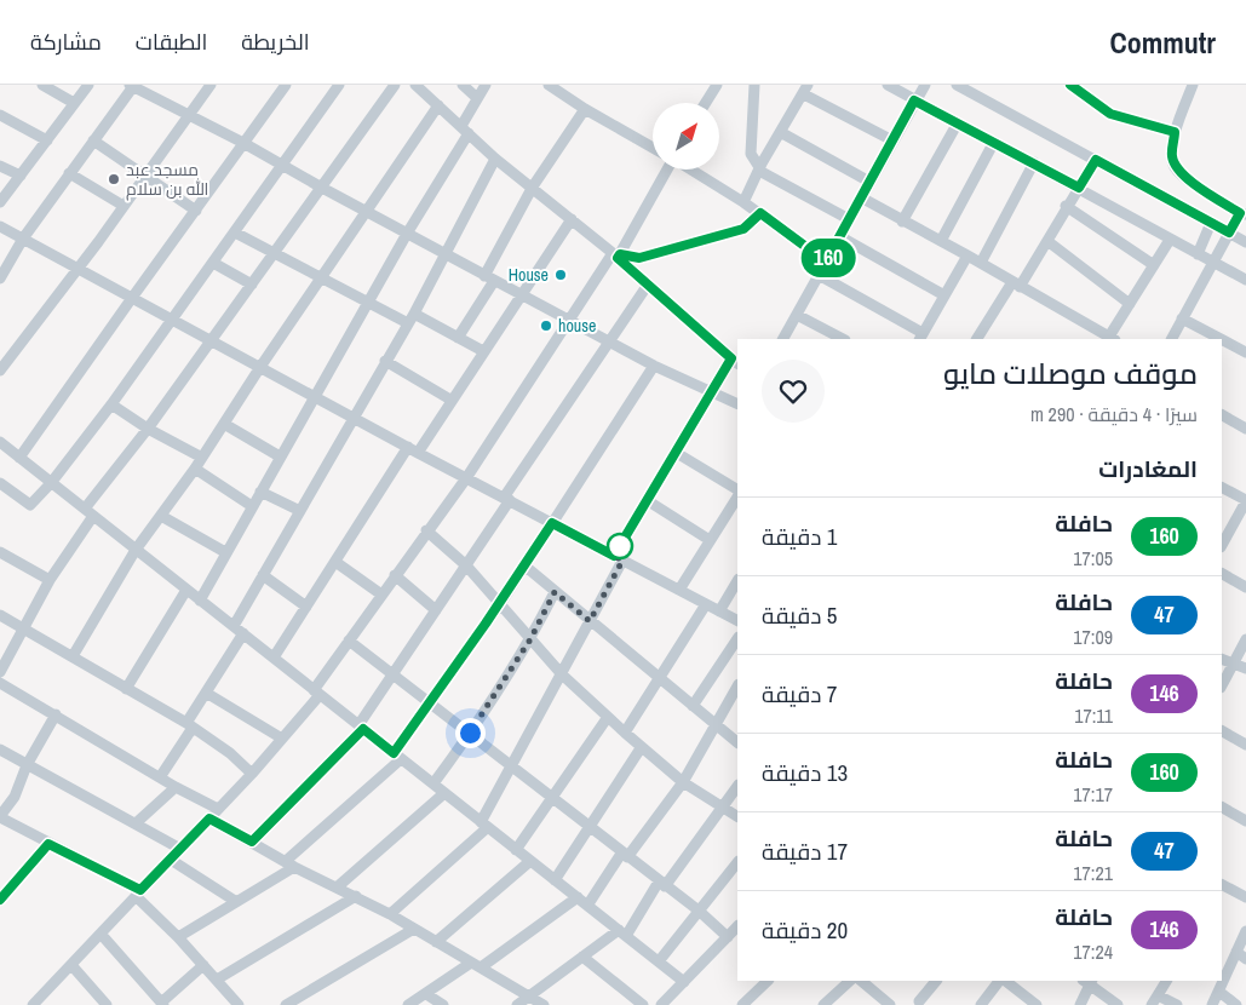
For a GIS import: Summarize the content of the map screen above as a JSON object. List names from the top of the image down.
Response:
{
  "places": ["مسجد عبد الله بن سلام", "House", "house"],
  "lines": ["bus line 160"],
  "north": "top right",
  "page": {
    "header": "Commutr",
    "nav": ["الخريطة", "الطبقات", "مشاركة"],
    "on_map": "160",
    "heading": [
      ["موقف موصلات مايو", "سيرًا · 4 دقيقة · 290 m"],
      "المغادرات"
    ],
    "list": [
      {
        "mark": "160",
        "name": "حافلة",
        "note": "17:05",
        "value": "1 دقيقة"
      },
      {
        "mark": "47",
        "name": "حافلة",
        "note": "17:09",
        "value": "5 دقيقة"
      },
      {
        "mark": "146",
        "name": "حافلة",
        "note": "17:11",
        "value": "7 دقيقة"
      },
      {
        "mark": "160",
        "name": "حافلة",
        "note": "17:17",
        "value": "13 دقيقة"
      },
      {
        "mark": "47",
        "name": "حافلة",
        "note": "17:21",
        "value": "17 دقيقة"
      },
      {
        "mark": "146",
        "name": "حافلة",
        "note": "17:24",
        "value": "20 دقيقة"
      }
    ]
  }
}
